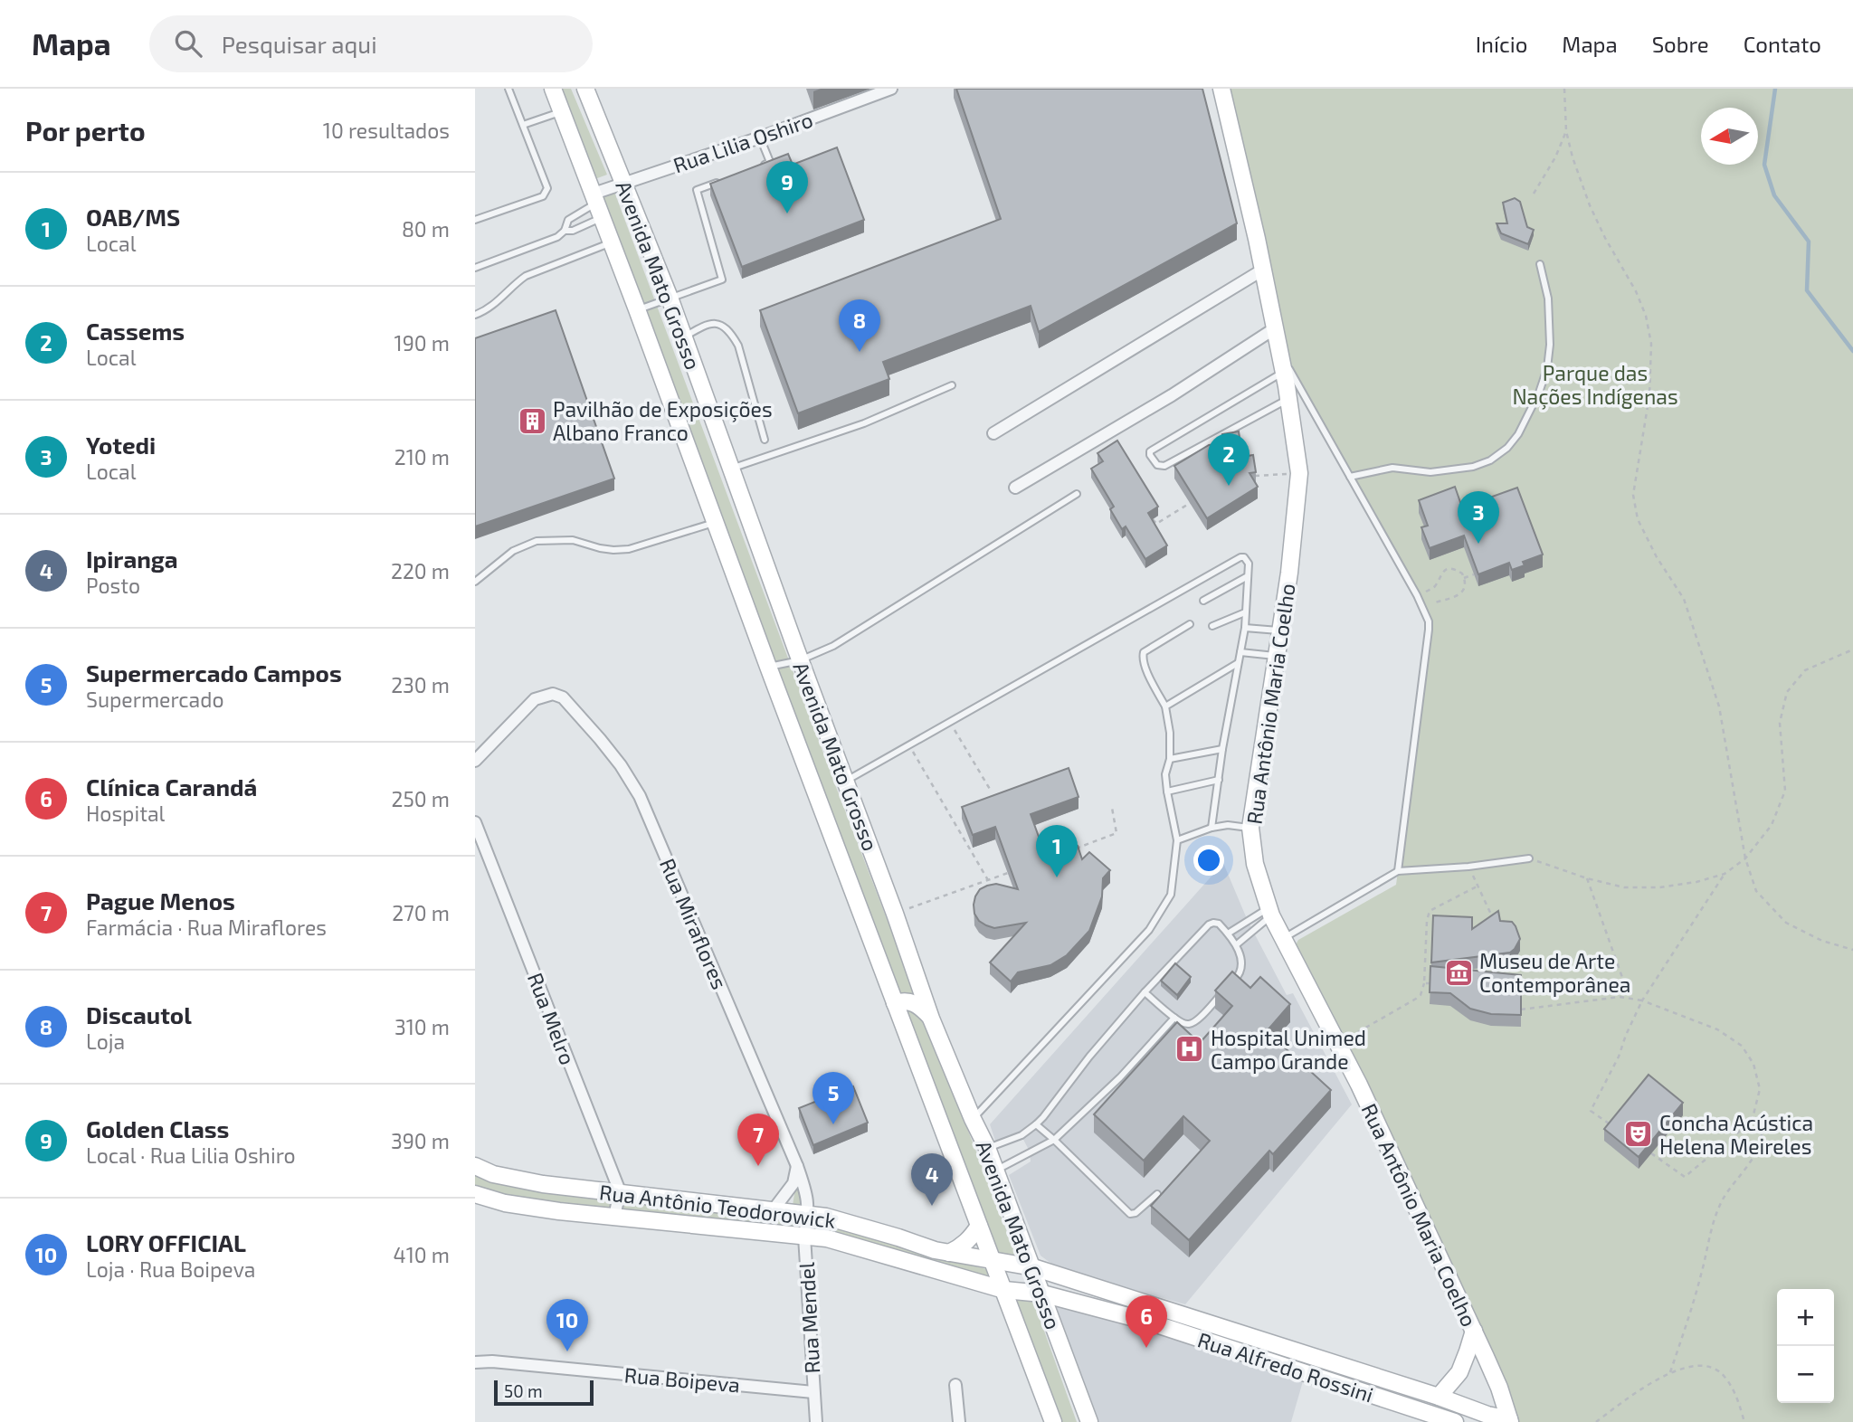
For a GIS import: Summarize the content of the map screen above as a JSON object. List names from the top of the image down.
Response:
{
  "streets": {
    "street": [
      "Rua Lilia Oshiro",
      "Avenida Mato Grosso",
      "Rua Antônio Maria Coelho",
      "Rua Miraflores",
      "Rua Melro",
      "Rua Antônio Teodorowick",
      "Rua Mendel",
      "Rua Alfredo Rossini",
      "Rua Boipeva"
    ]
  },
  "crossings": [
    ["Rua Lilia Oshiro", "Avenida Mato Grosso"],
    ["Avenida Mato Grosso", "Rua Antônio Teodorowick"],
    ["Avenida Mato Grosso", "Rua Alfredo Rossini"],
    ["Rua Antônio Maria Coelho", "Rua Antônio Teodorowick"],
    ["Rua Miraflores", "Rua Antônio Teodorowick"],
    ["Rua Miraflores", "Rua Mendel"],
    ["Rua Melro", "Rua Antônio Teodorowick"],
    ["Rua Antônio Teodorowick", "Rua Mendel"],
    ["Rua Antônio Teodorowick", "Rua Alfredo Rossini"],
    ["Rua Mendel", "Rua Boipeva"]
  ],
  "parks": ["Parque das Nações Indígenas"],
  "places": {
    "building": ["Pavilhão de Exposições Albano Franco"],
    "museum": ["Museu de Arte Contemporânea"],
    "hospital": ["Hospital Unimed Campo Grande"],
    "theatre": ["Concha Acústica Helena Meireles"]
  },
  "scale_bar": "50 m",
  "north": "left",
  "page": {
    "header": "Mapa",
    "search": "Pesquisar aqui",
    "nav": [
      "Início",
      "Mapa",
      "Sobre",
      "Contato"
    ],
    "heading": ["Por perto", "10 resultados"],
    "pins": [
      "9",
      "8",
      "2",
      "3",
      "1",
      "5",
      "7",
      "4",
      "6",
      "10"
    ],
    "list": [
      {
        "mark": "1",
        "name": "OAB/MS",
        "note": "Local",
        "value": "80 m"
      },
      {
        "mark": "2",
        "name": "Cassems",
        "note": "Local",
        "value": "190 m"
      },
      {
        "mark": "3",
        "name": "Yotedi",
        "note": "Local",
        "value": "210 m"
      },
      {
        "mark": "4",
        "name": "Ipiranga",
        "note": "Posto",
        "value": "220 m"
      },
      {
        "mark": "5",
        "name": "Supermercado Campos",
        "note": "Supermercado",
        "value": "230 m"
      },
      {
        "mark": "6",
        "name": "Clínica Carandá",
        "note": "Hospital",
        "value": "250 m"
      },
      {
        "mark": "7",
        "name": "Pague Menos",
        "note": "Farmácia · Rua Miraflores",
        "value": "270 m"
      },
      {
        "mark": "8",
        "name": "Discautol",
        "note": "Loja",
        "value": "310 m"
      },
      {
        "mark": "9",
        "name": "Golden Class",
        "note": "Local · Rua Lilia Oshiro",
        "value": "390 m"
      },
      {
        "mark": "10",
        "name": "LORY OFFICIAL",
        "note": "Loja · Rua Boipeva",
        "value": "410 m"
      }
    ],
    "map_buttons": ["+", "−"],
    "scale": "50 m"
  }
}
